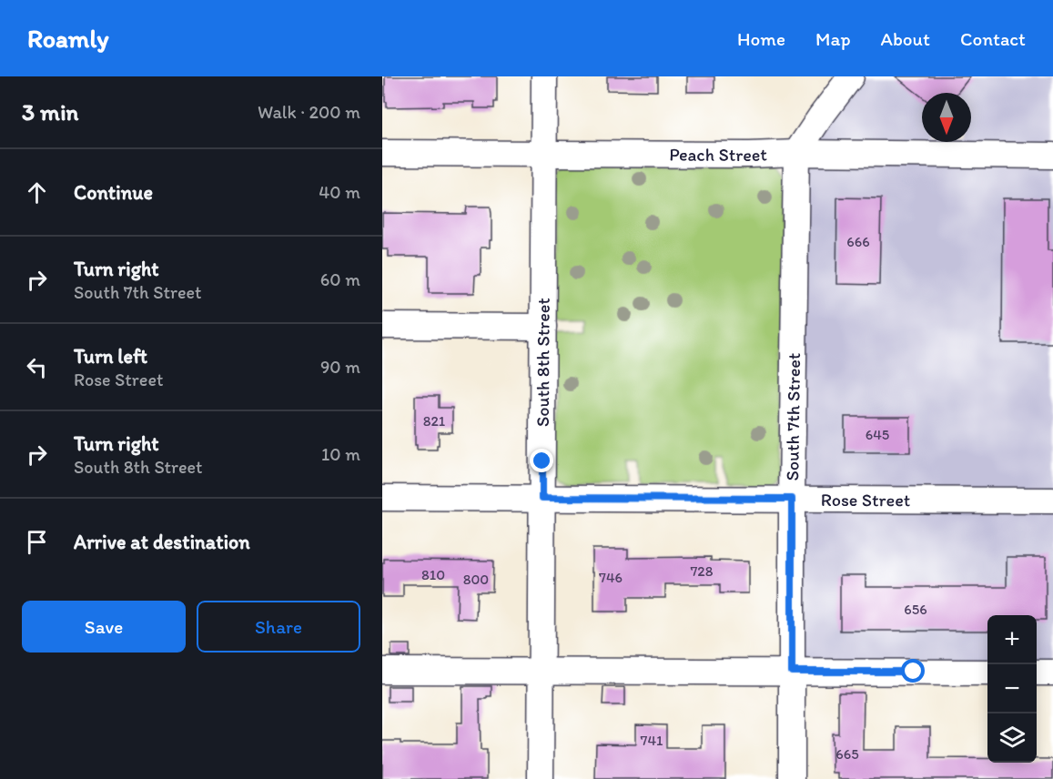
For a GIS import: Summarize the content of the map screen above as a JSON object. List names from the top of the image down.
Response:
{
  "streets": {
    "street": [
      "Peach Street",
      "South 8th Street",
      "South 7th Street",
      "Rose Street"
    ]
  },
  "crossings": [
    ["Peach Street", "South 8th Street"],
    ["Peach Street", "South 7th Street"],
    ["South 8th Street", "Rose Street"],
    ["South 7th Street", "Rose Street"]
  ],
  "house_numbers": [
    "666",
    "821",
    "645",
    "728",
    "810",
    "746",
    "800",
    "656",
    "741",
    "665"
  ],
  "north": "bottom",
  "page": {
    "header": "Roamly",
    "nav": [
      "Home",
      "Map",
      "About",
      "Contact"
    ],
    "heading": ["3 min", "Walk · 200 m"],
    "list": [
      ["Continue", "40 m"],
      ["Turn right", "South 7th Street", "60 m"],
      ["Turn left", "Rose Street", "90 m"],
      ["Turn right", "South 8th Street", "10 m"],
      "Arrive at destination"
    ],
    "buttons": ["Save", "Share"],
    "map_buttons": ["+", "−"]
  }
}
